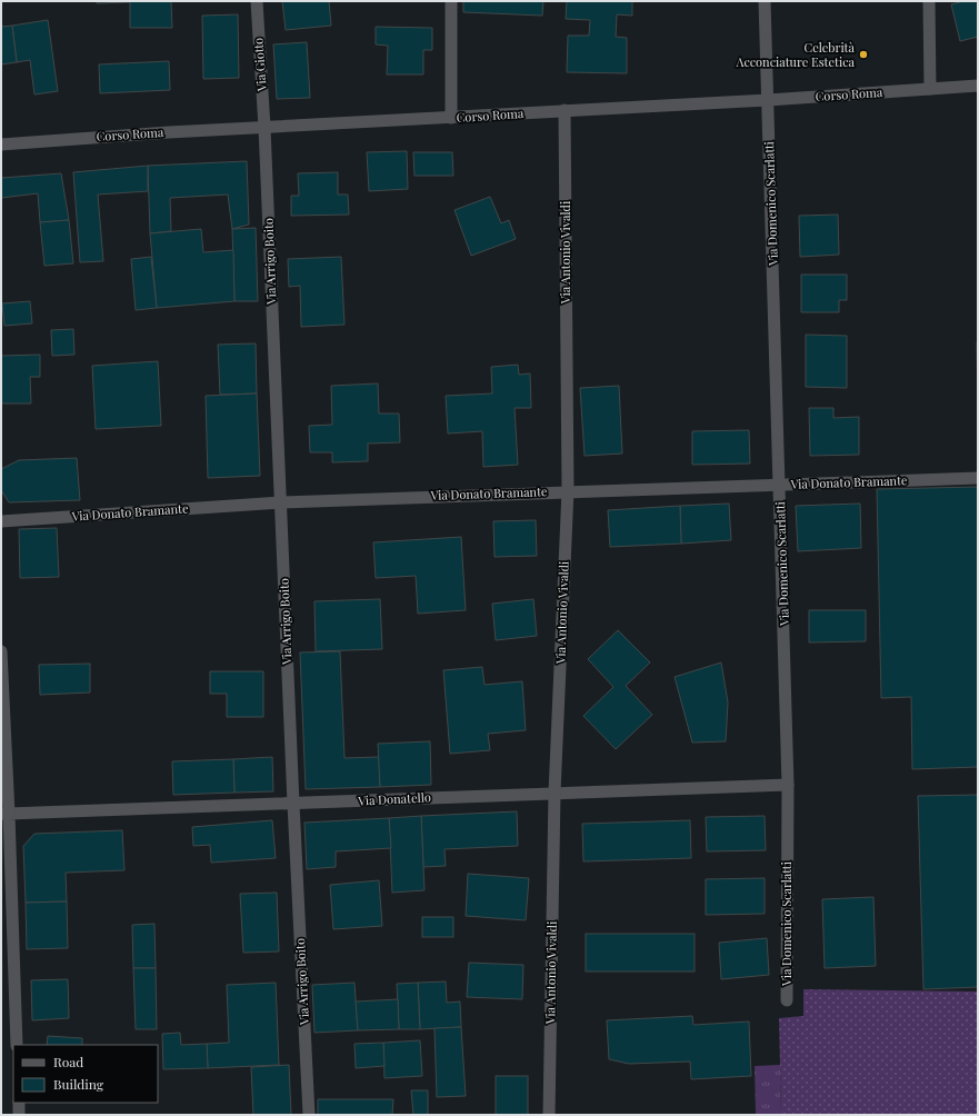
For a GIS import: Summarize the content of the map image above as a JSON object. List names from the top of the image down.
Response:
{
  "streets": {
    "street": [
      "Via Giotto",
      "Corso Roma",
      "Via Domenico Scarlatti",
      "Via Antonio Vivaldi",
      "Via Arrigo Boito",
      "Via Donato Bramante",
      "Via Donatello"
    ]
  },
  "crossings": [
    ["Via Giotto", "Corso Roma"],
    ["Via Giotto", "Via Arrigo Boito"],
    ["Corso Roma", "Via Domenico Scarlatti"],
    ["Corso Roma", "Via Antonio Vivaldi"],
    ["Corso Roma", "Via Arrigo Boito"],
    ["Via Domenico Scarlatti", "Via Donato Bramante"],
    ["Via Domenico Scarlatti", "Via Donatello"],
    ["Via Antonio Vivaldi", "Via Donato Bramante"],
    ["Via Antonio Vivaldi", "Via Donatello"],
    ["Via Arrigo Boito", "Via Donato Bramante"],
    ["Via Arrigo Boito", "Via Donatello"]
  ],
  "places": ["Celebrità Acconciature Estetica"],
  "legend": ["Road", "Building"]
}
